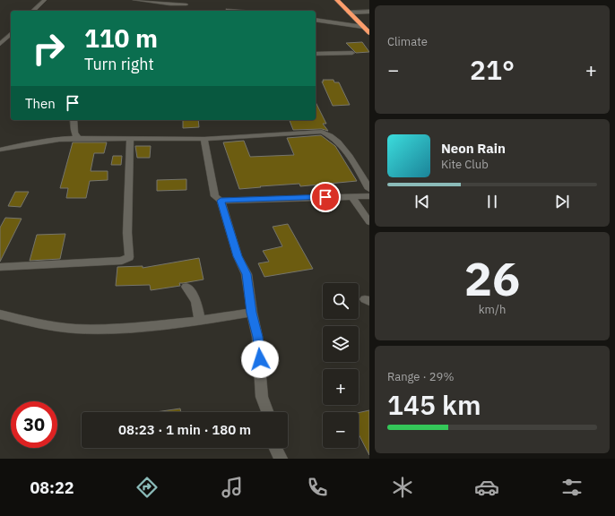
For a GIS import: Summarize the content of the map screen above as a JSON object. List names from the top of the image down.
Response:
{
  "page": {
    "tile": [
      "Climate",
      ["26", "km/h"],
      ["Range · 29%", "145 km"]
    ],
    "turn": ["110 m", "Turn right"],
    "heat": ["−", "21°", "+"],
    "then": "Then",
    "song": ["Neon Rain", "Kite Club"],
    "map_buttons": ["+", "−"],
    "limit": "30",
    "trip": "08:23 · 1 min · 180 m",
    "tabs": "08:22"
  }
}
